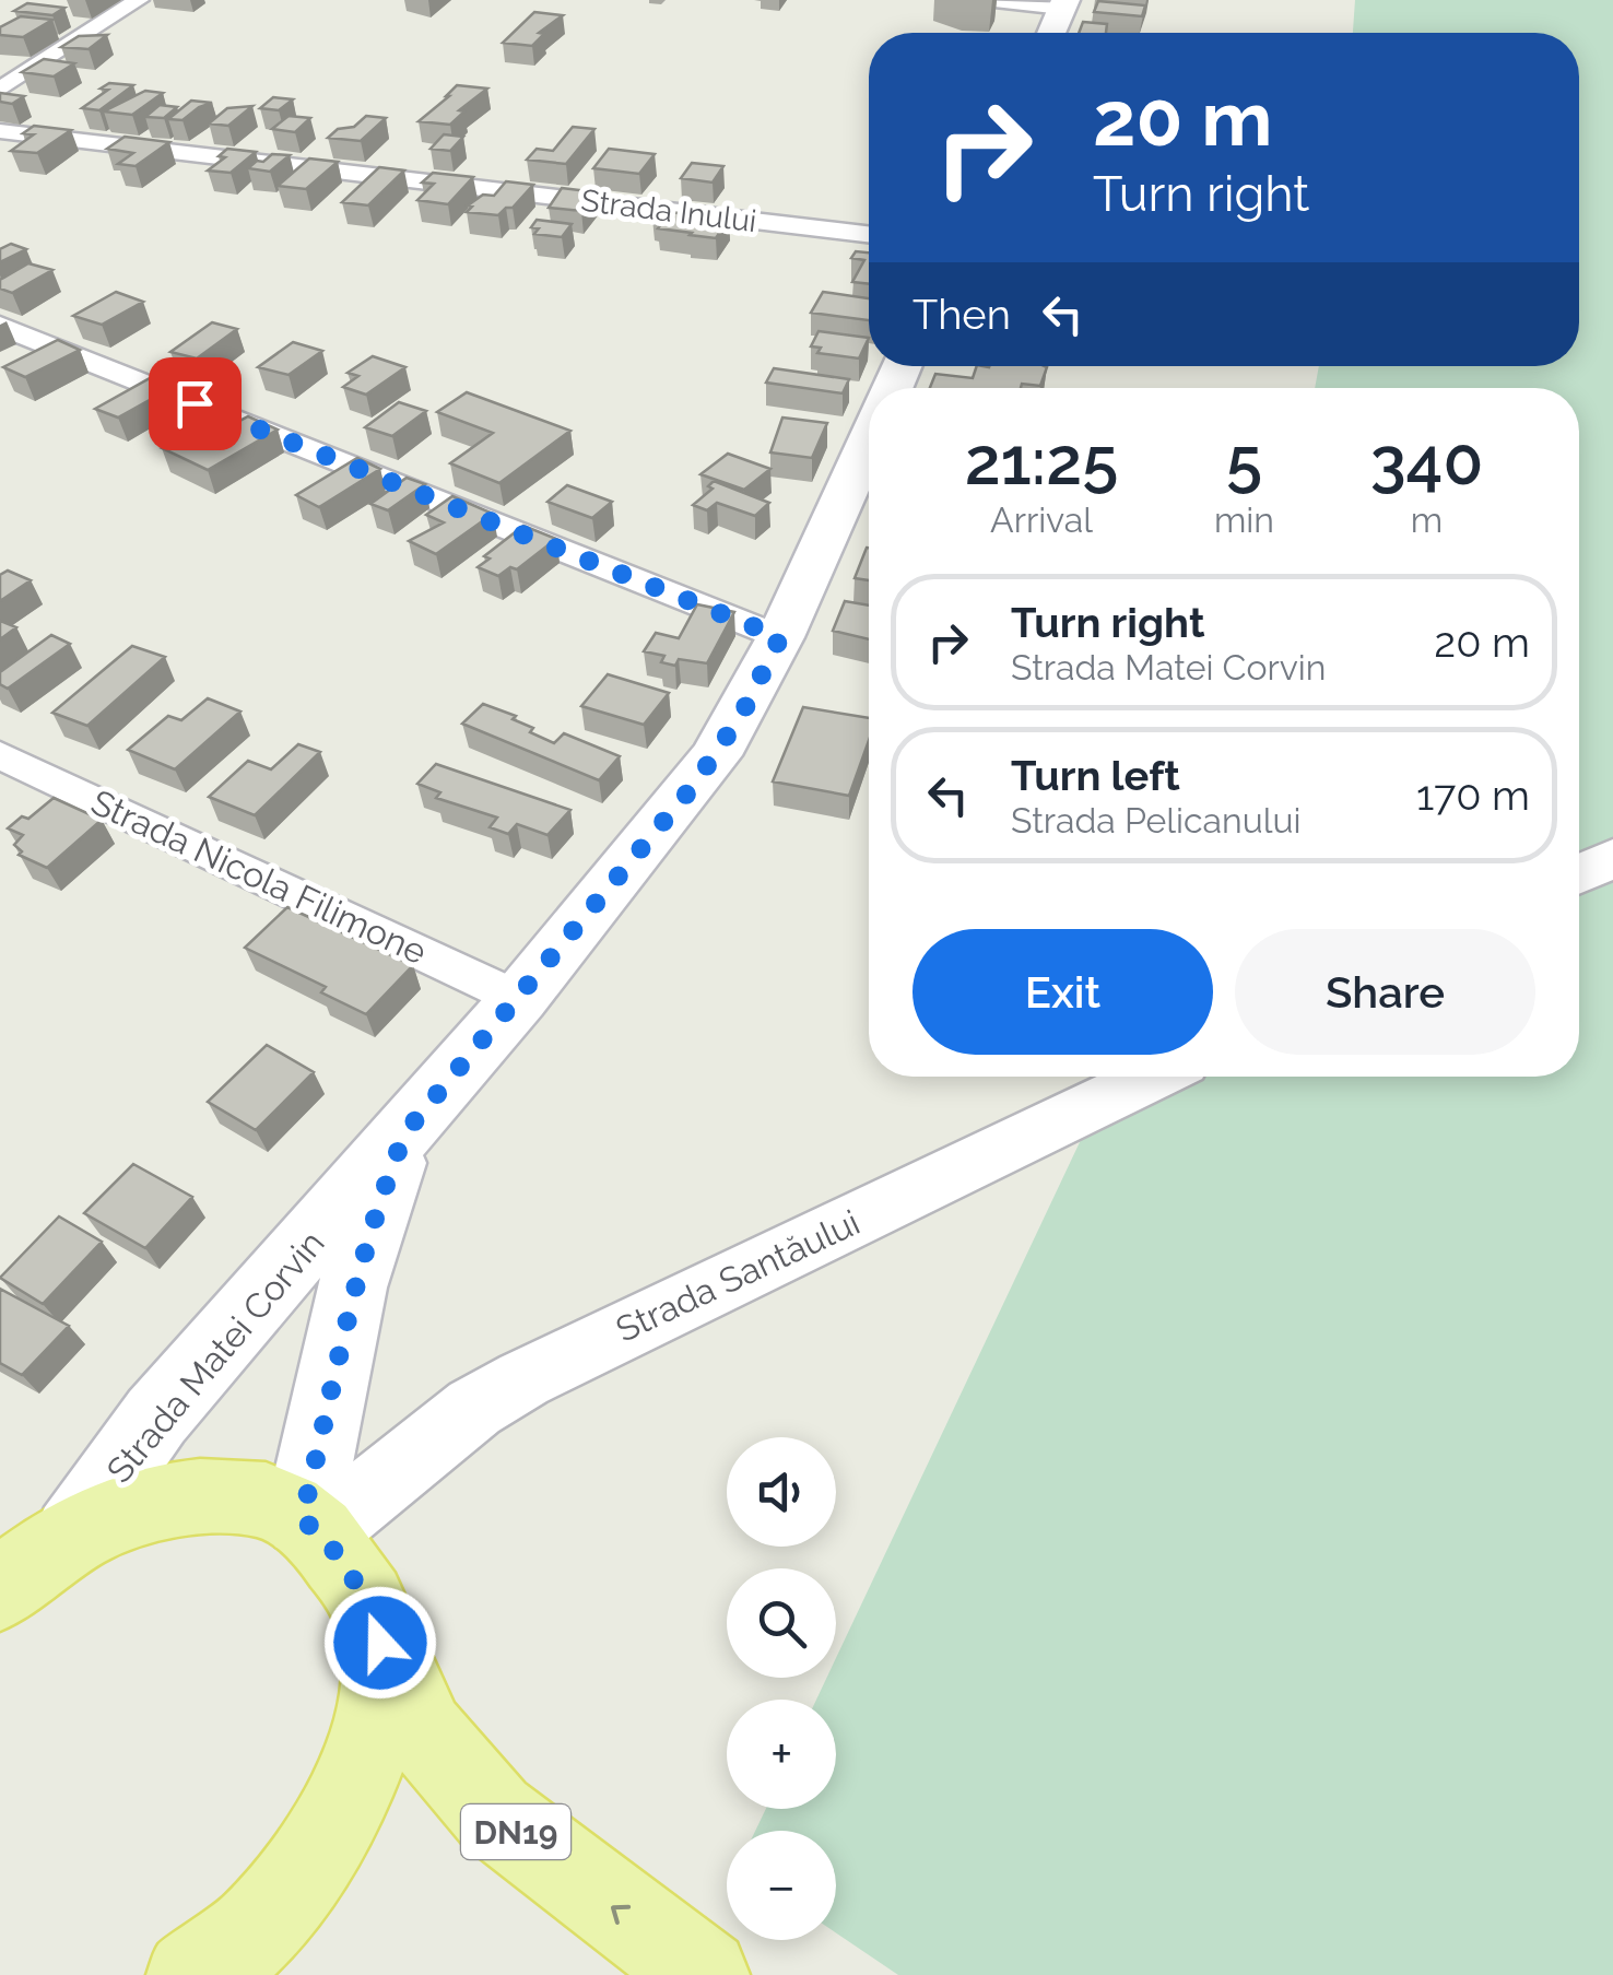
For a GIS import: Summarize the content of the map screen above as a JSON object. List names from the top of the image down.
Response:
{
  "streets": {
    "main road": ["Strada Matei Corvin", "DN19"],
    "street": ["Strada Inului", "Strada Nicola Filimone", "Strada Santăului"]
  },
  "crossings": [
    ["Strada Nicola Filimone", "Strada Matei Corvin"],
    ["Strada Santăului", "Strada Matei Corvin"],
    ["Strada Santăului", "DN19"],
    ["Strada Matei Corvin", "DN19"]
  ],
  "page": {
    "turn": ["20 m", "Turn right"],
    "then": "Then",
    "eta": [
      "21:25",
      "Arrival",
      "5",
      "min",
      "340",
      "m"
    ],
    "list": [
      {
        "name": "Turn right",
        "note": "Strada Matei Corvin",
        "value": "20 m"
      },
      {
        "name": "Turn left",
        "note": "Strada Pelicanului",
        "value": "170 m"
      }
    ],
    "buttons": ["Exit", "Share"],
    "map_buttons": ["+", "−"]
  }
}
